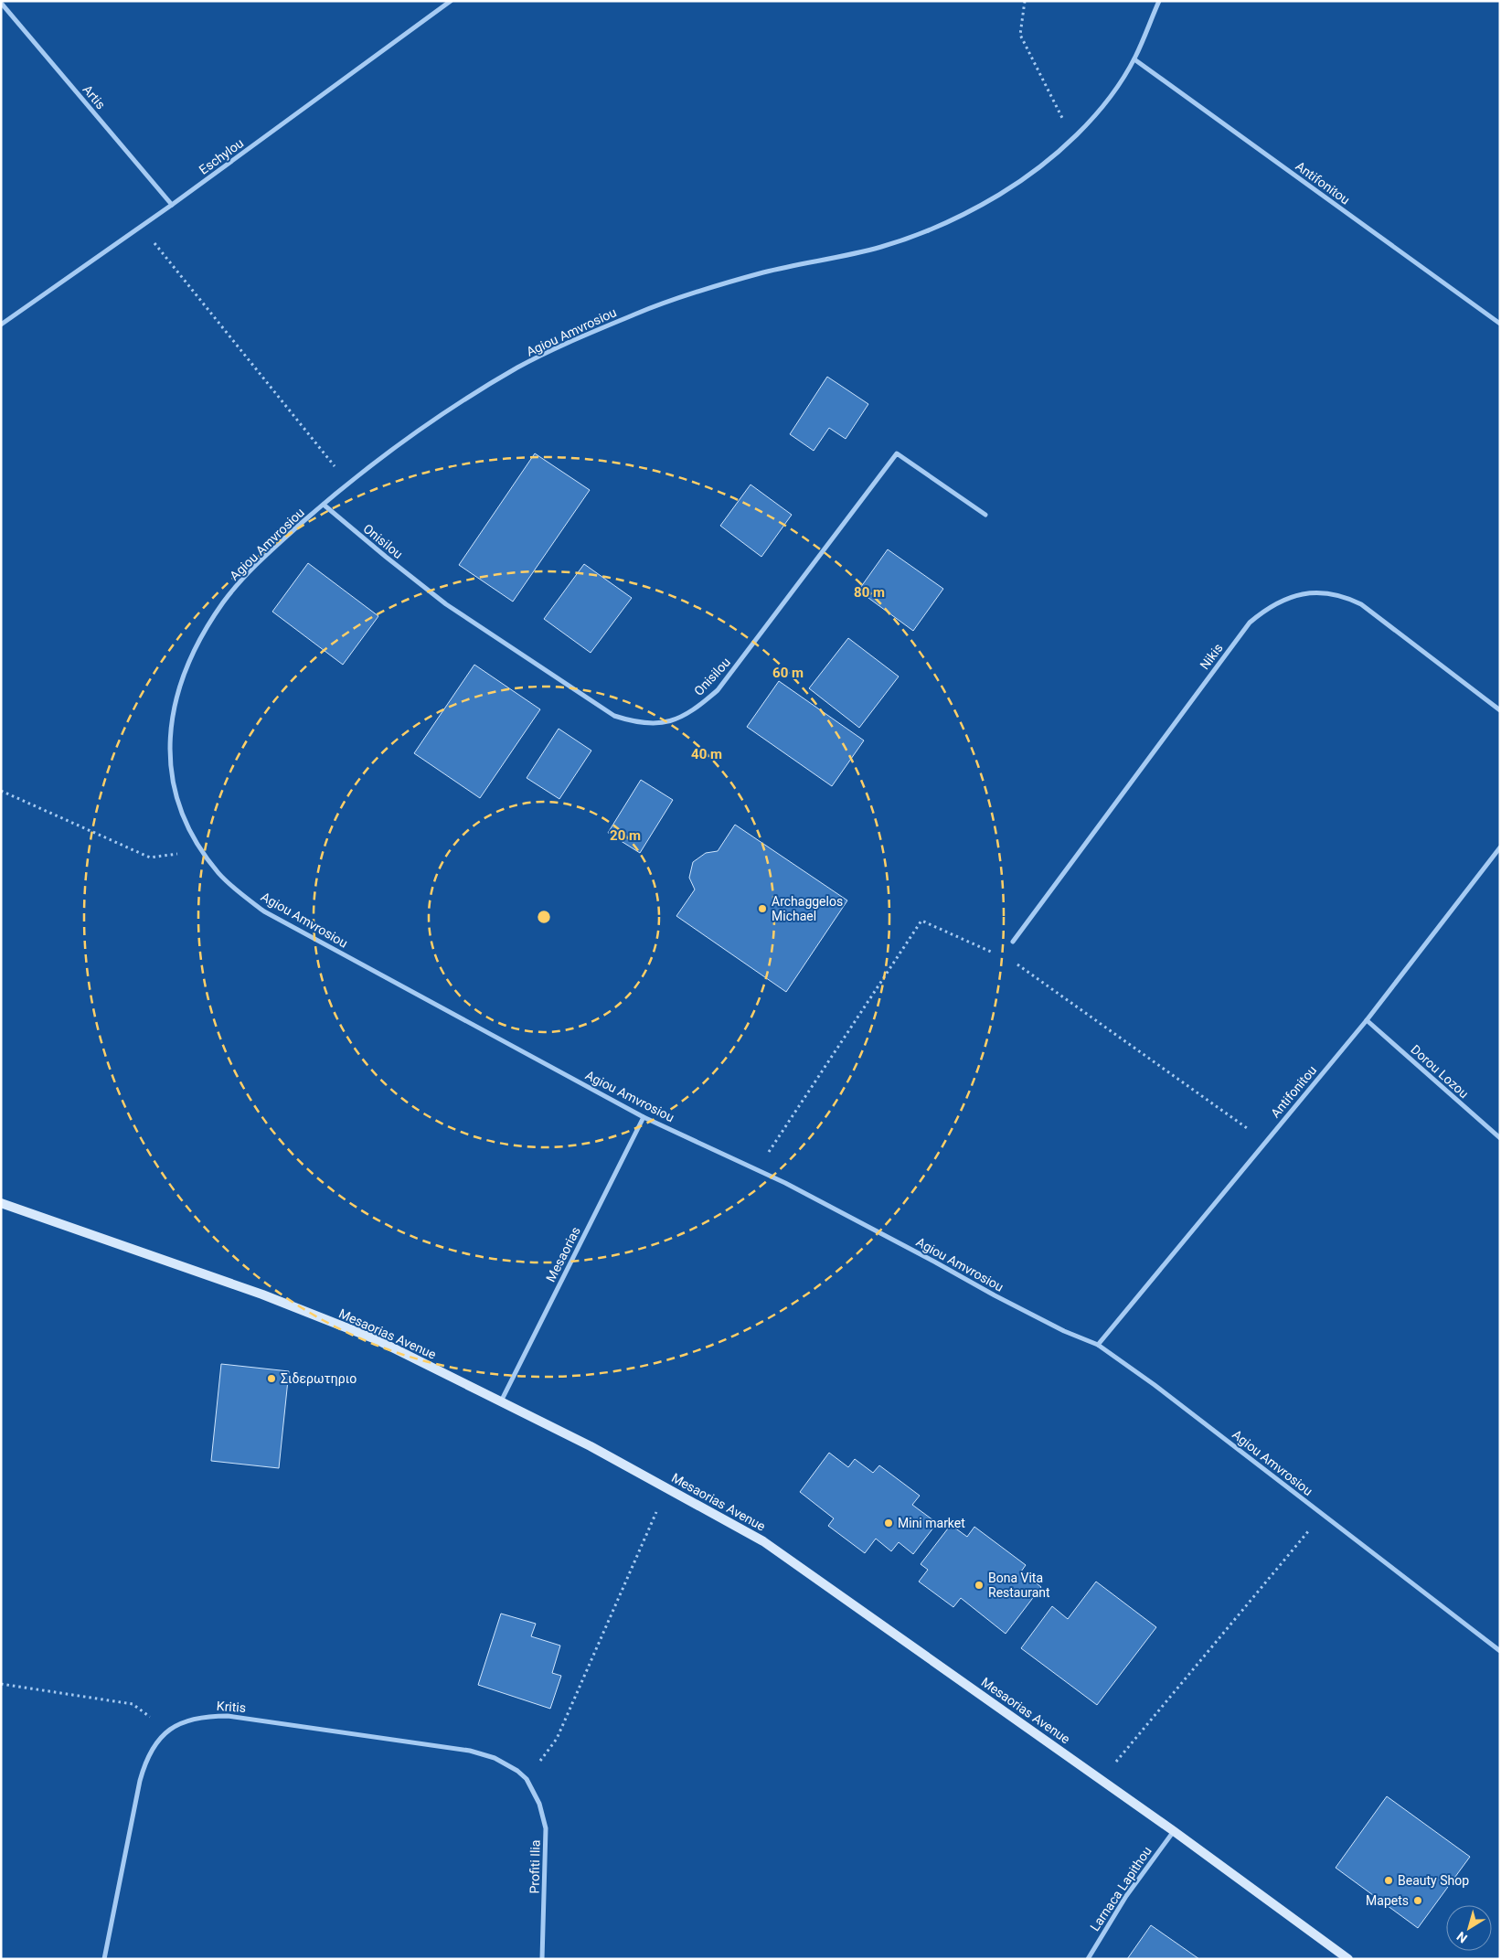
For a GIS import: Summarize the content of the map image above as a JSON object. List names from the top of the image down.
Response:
{
  "streets": {
    "main road": ["Mesaorias Avenue"],
    "street": [
      "Artis",
      "Eschylou",
      "Antifonitou",
      "Agiou Amvrosiou",
      "Onisilou",
      "Nikis",
      "Dorou Lozou",
      "Mesaorias",
      "Kritis",
      "Profiti Ilia",
      "Larnaca Lapithou"
    ]
  },
  "crossings": [
    ["Artis", "Eschylou"],
    ["Antifonitou", "Agiou Amvrosiou"],
    ["Antifonitou", "Dorou Lozou"],
    ["Agiou Amvrosiou", "Onisilou"],
    ["Agiou Amvrosiou", "Mesaorias"],
    ["Mesaorias", "Mesaorias Avenue"],
    ["Mesaorias Avenue", "Larnaca Lapithou"],
    ["Kritis", "Profiti Ilia"]
  ],
  "places": [
    "Archaggelos Michael",
    "Σιδερωτηριο",
    "Mini market",
    "Bona Vita Restaurant",
    "Beauty Shop",
    "Mapets"
  ],
  "north": "bottom left",
  "rings": [
    "80 m",
    "60 m",
    "40 m",
    "20 m"
  ]
}
